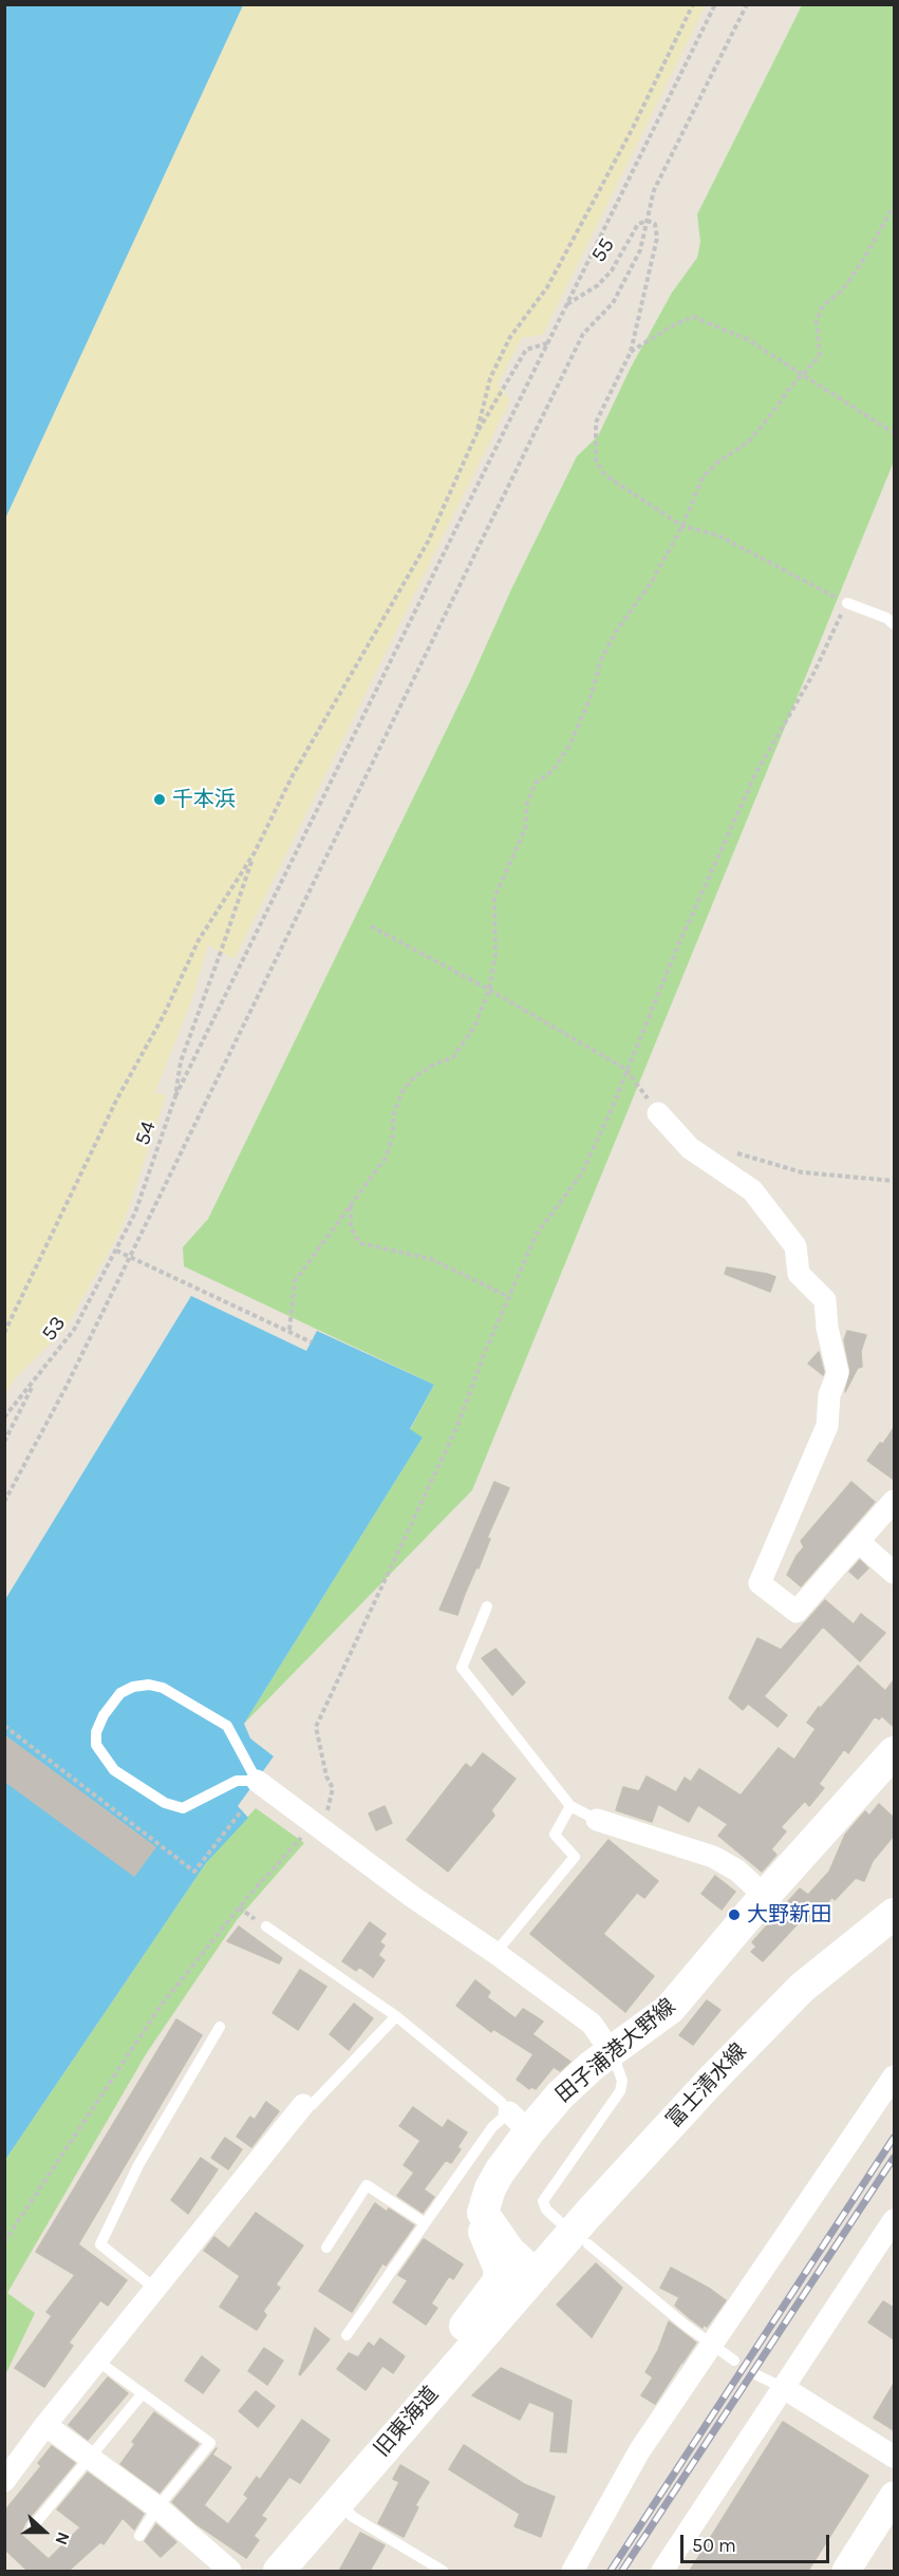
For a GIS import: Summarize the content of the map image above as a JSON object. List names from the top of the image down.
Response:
{
  "streets": {
    "main road": ["田子浦港大野線", "富士清水線", "旧東海道"],
    "path": ["55", "54", "53"]
  },
  "crossings": [
    ["54", "53"],
    ["富士清水線", "旧東海道"]
  ],
  "places": ["千本浜", "大野新田"],
  "scale_bar": "50 m",
  "north": "right"
}
